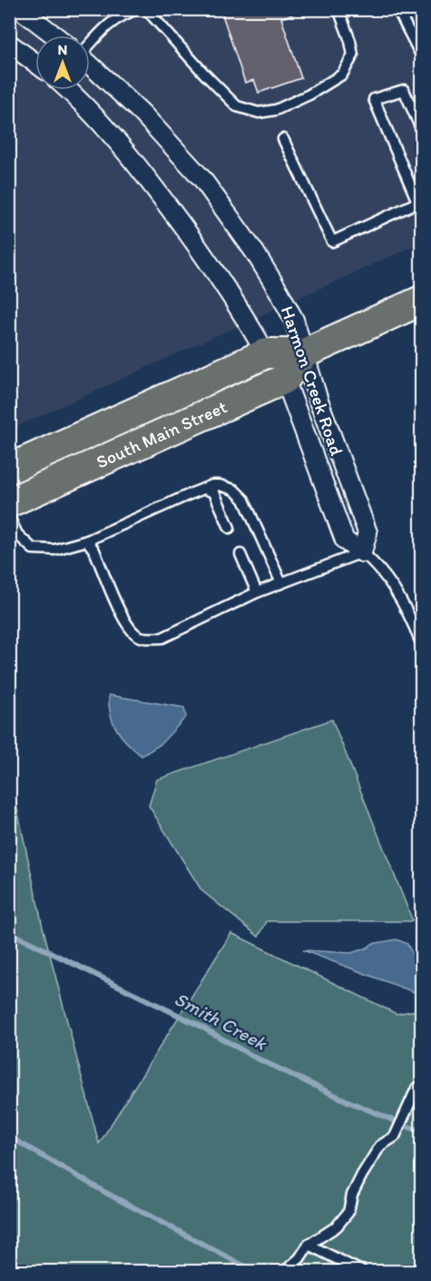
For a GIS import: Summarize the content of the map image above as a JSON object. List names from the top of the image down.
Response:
{
  "streets": {
    "main road": ["South Main Street"],
    "street": ["Harmon Creek Road"]
  },
  "crossings": [
    ["Harmon Creek Road", "South Main Street"]
  ],
  "water": ["Smith Creek"],
  "north": "top"
}
